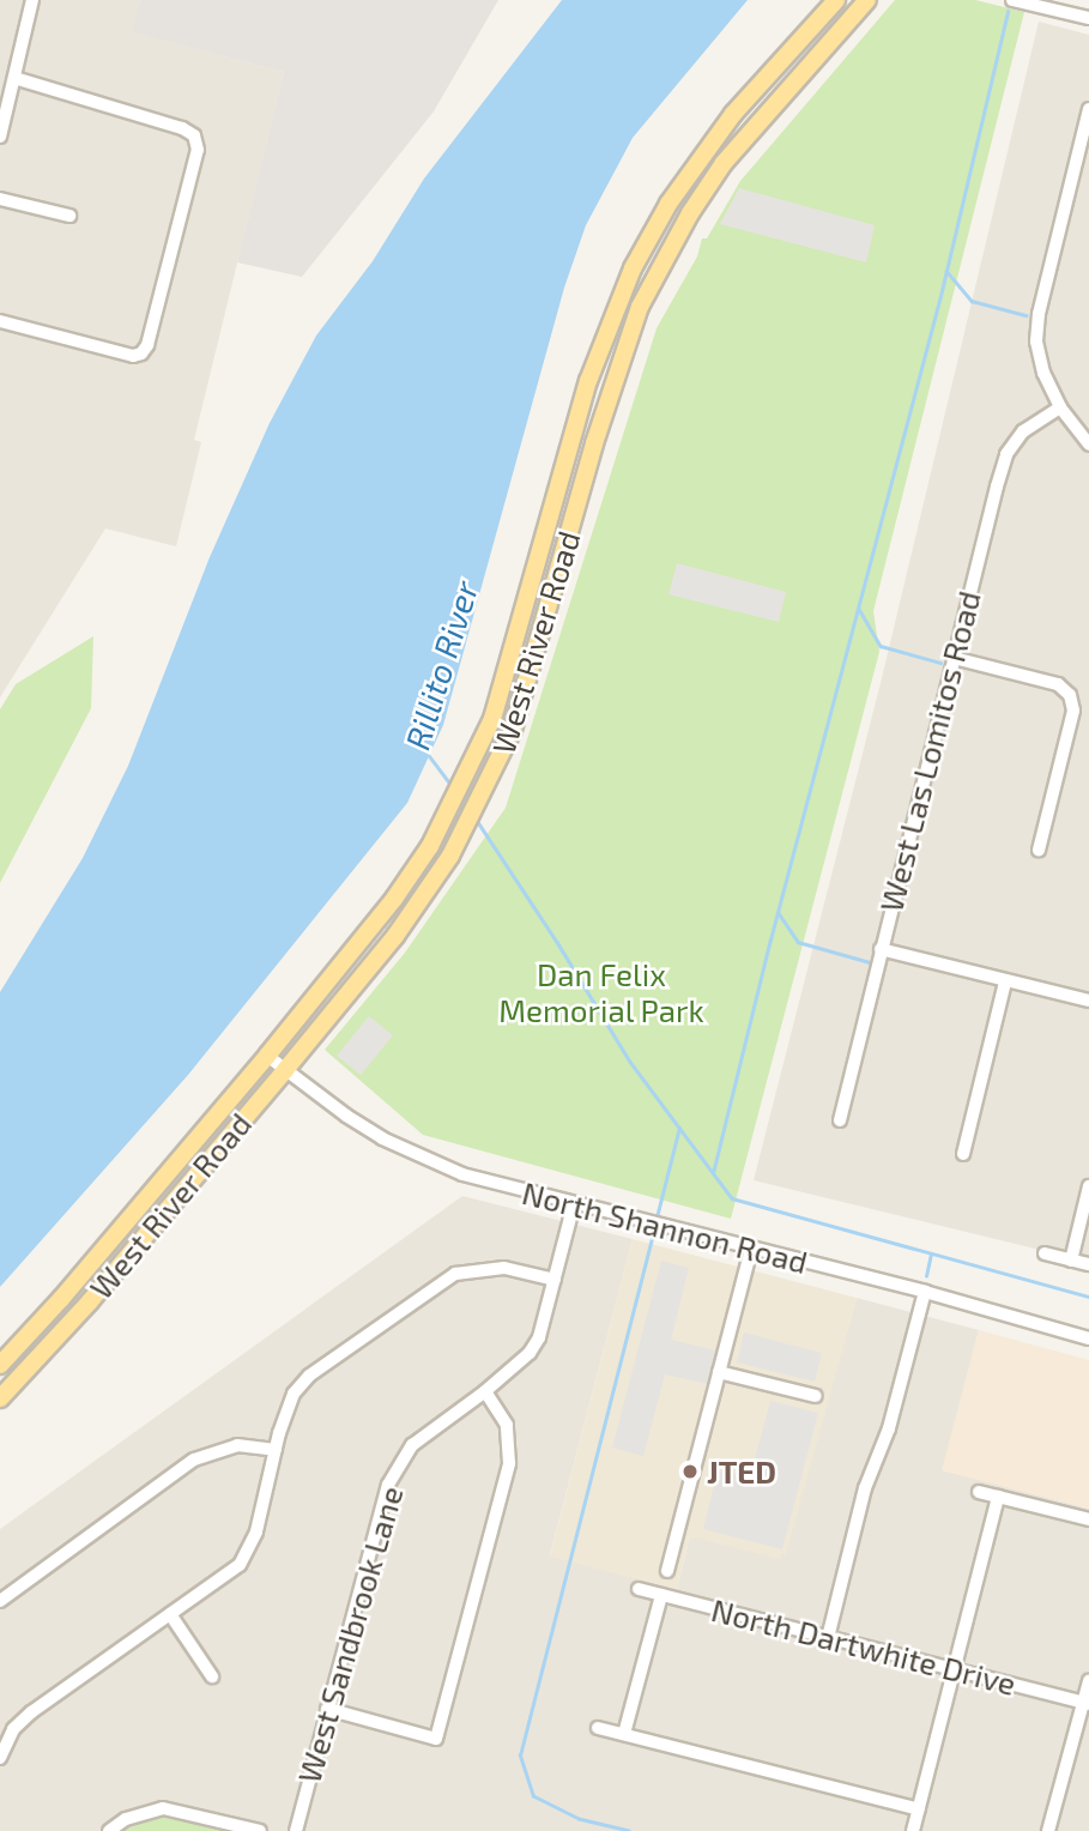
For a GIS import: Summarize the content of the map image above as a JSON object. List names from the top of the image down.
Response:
{
  "streets": {
    "main road": ["West River Road"],
    "street": [
      "West Las Lomitos Road",
      "North Shannon Road",
      "West Sandbrook Lane",
      "North Dartwhite Drive"
    ]
  },
  "crossings": [
    ["West River Road", "North Shannon Road"],
    ["North Shannon Road", "West Sandbrook Lane"]
  ],
  "water": ["Rillito River"],
  "parks": ["Dan Felix Memorial Park"],
  "places": ["JTED"]
}
